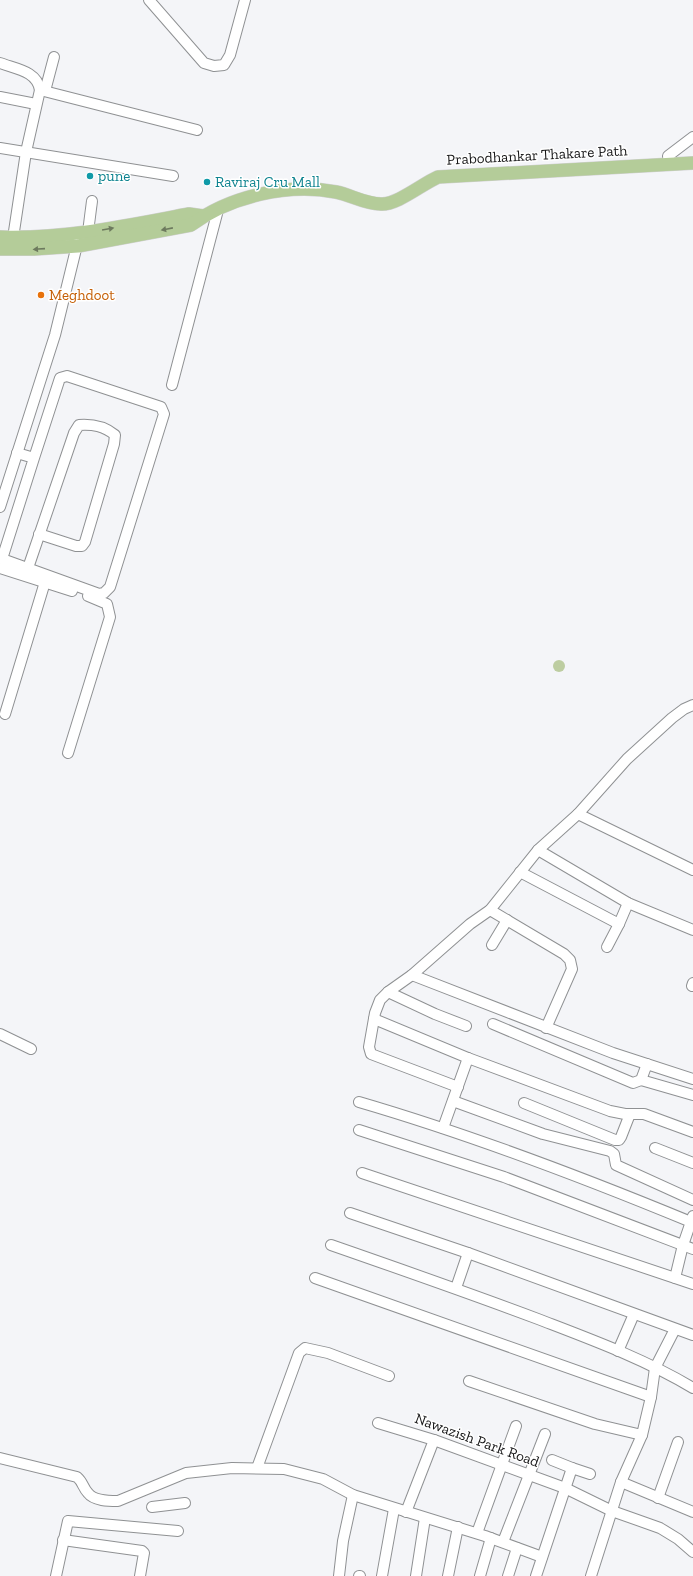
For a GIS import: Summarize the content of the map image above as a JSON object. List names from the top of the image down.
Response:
{
  "streets": {
    "main road": ["Prabodhankar Thakare Path"],
    "street": ["Nawazish Park Road"]
  },
  "places": ["pune", "Raviraj Cru Mall", "Meghdoot"]
}
